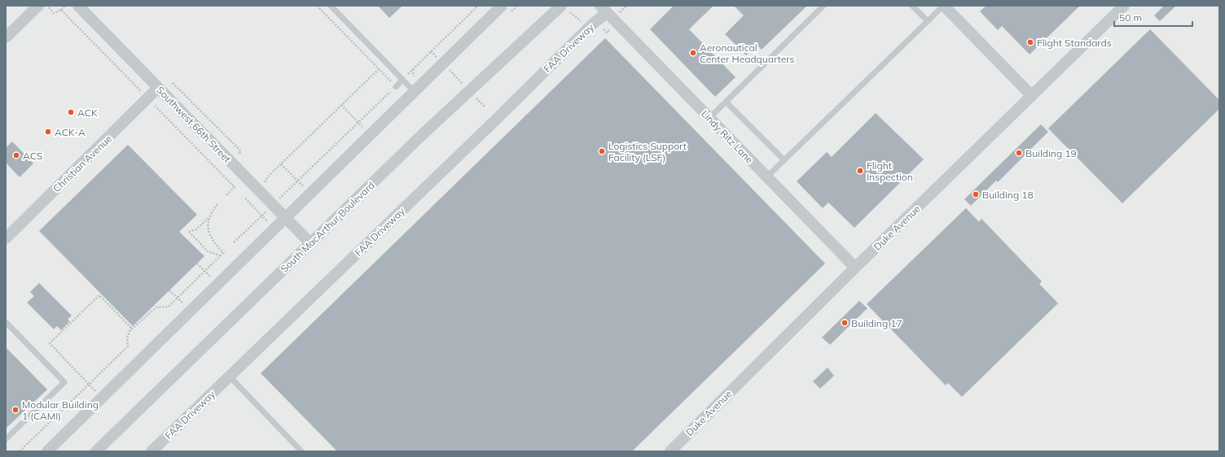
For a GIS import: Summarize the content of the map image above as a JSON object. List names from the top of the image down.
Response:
{
  "streets": {
    "street": [
      "FAA Driveway",
      "Southwest 66th Street",
      "Lindy Ritz Lane",
      "Christian Avenue",
      "South MacArthur Boulevard",
      "Duke Avenue"
    ]
  },
  "crossings": [
    ["FAA Driveway", "Lindy Ritz Lane"],
    ["Southwest 66th Street", "Christian Avenue"],
    ["Southwest 66th Street", "South MacArthur Boulevard"],
    ["Lindy Ritz Lane", "Duke Avenue"]
  ],
  "places": [
    "Flight Standards",
    "Aeronautical Center Headquarters",
    "ACK",
    "ACK-A",
    "Logistics Support Facility (LSF)",
    "Building 19",
    "ACS",
    "Flight Inspection",
    "Building 18",
    "Building 17",
    "Modular Building 1 (CAMI)"
  ],
  "scale_bar": "50 m"
}
